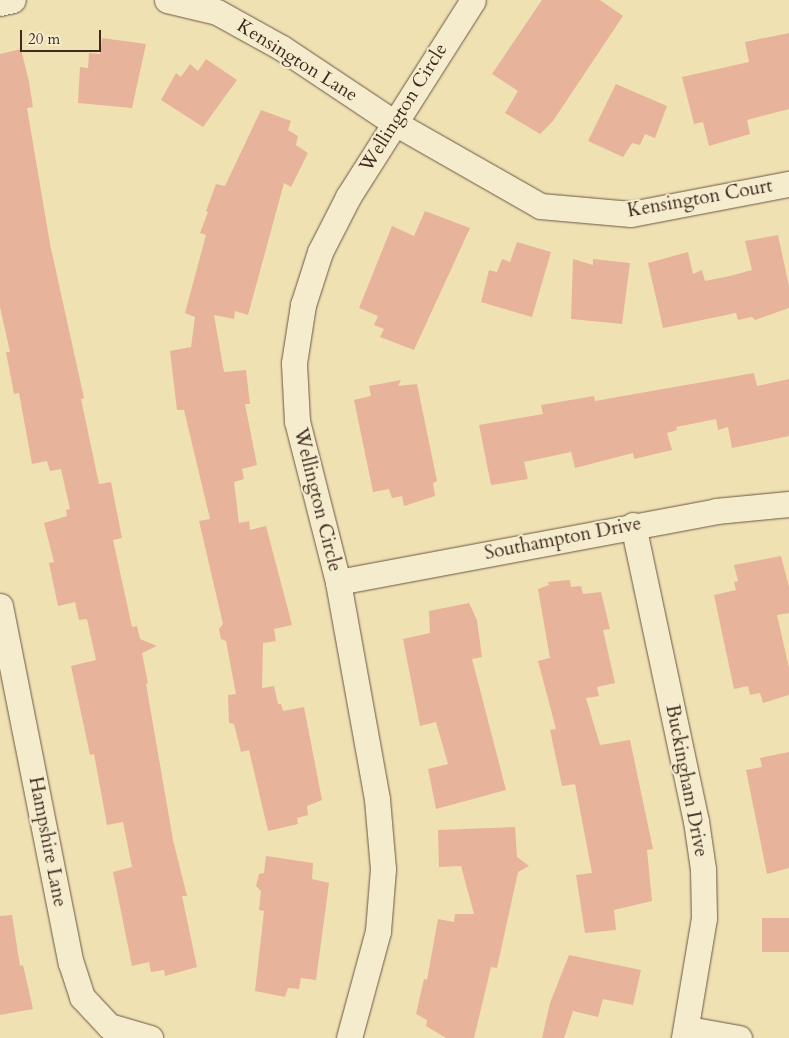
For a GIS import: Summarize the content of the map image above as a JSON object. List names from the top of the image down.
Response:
{
  "streets": {
    "street": [
      "Kensington Lane",
      "Wellington Circle",
      "Kensington Court",
      "Southampton Drive",
      "Buckingham Drive",
      "Hampshire Lane"
    ]
  },
  "crossings": [
    ["Kensington Lane", "Wellington Circle"],
    ["Kensington Lane", "Kensington Court"],
    ["Wellington Circle", "Kensington Court"],
    ["Wellington Circle", "Southampton Drive"],
    ["Southampton Drive", "Buckingham Drive"]
  ],
  "scale_bar": "20 m"
}
